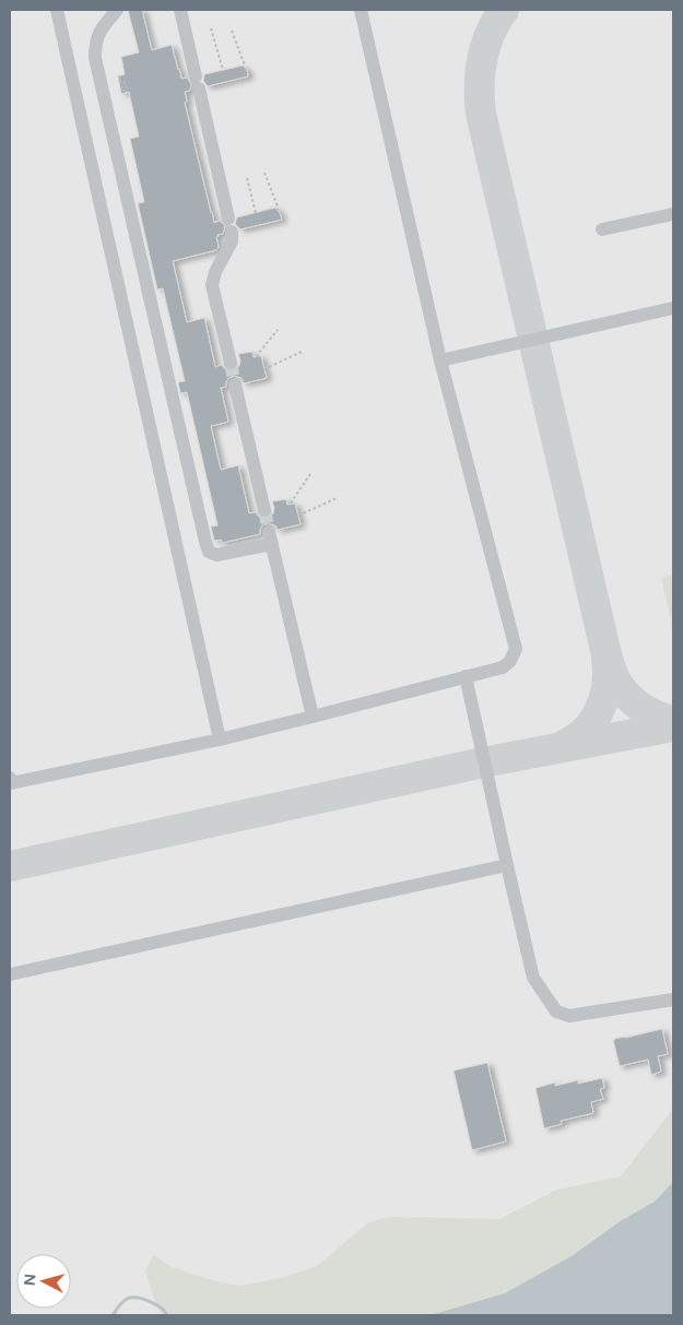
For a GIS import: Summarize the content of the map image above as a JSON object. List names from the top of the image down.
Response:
{
  "north": "left"
}
